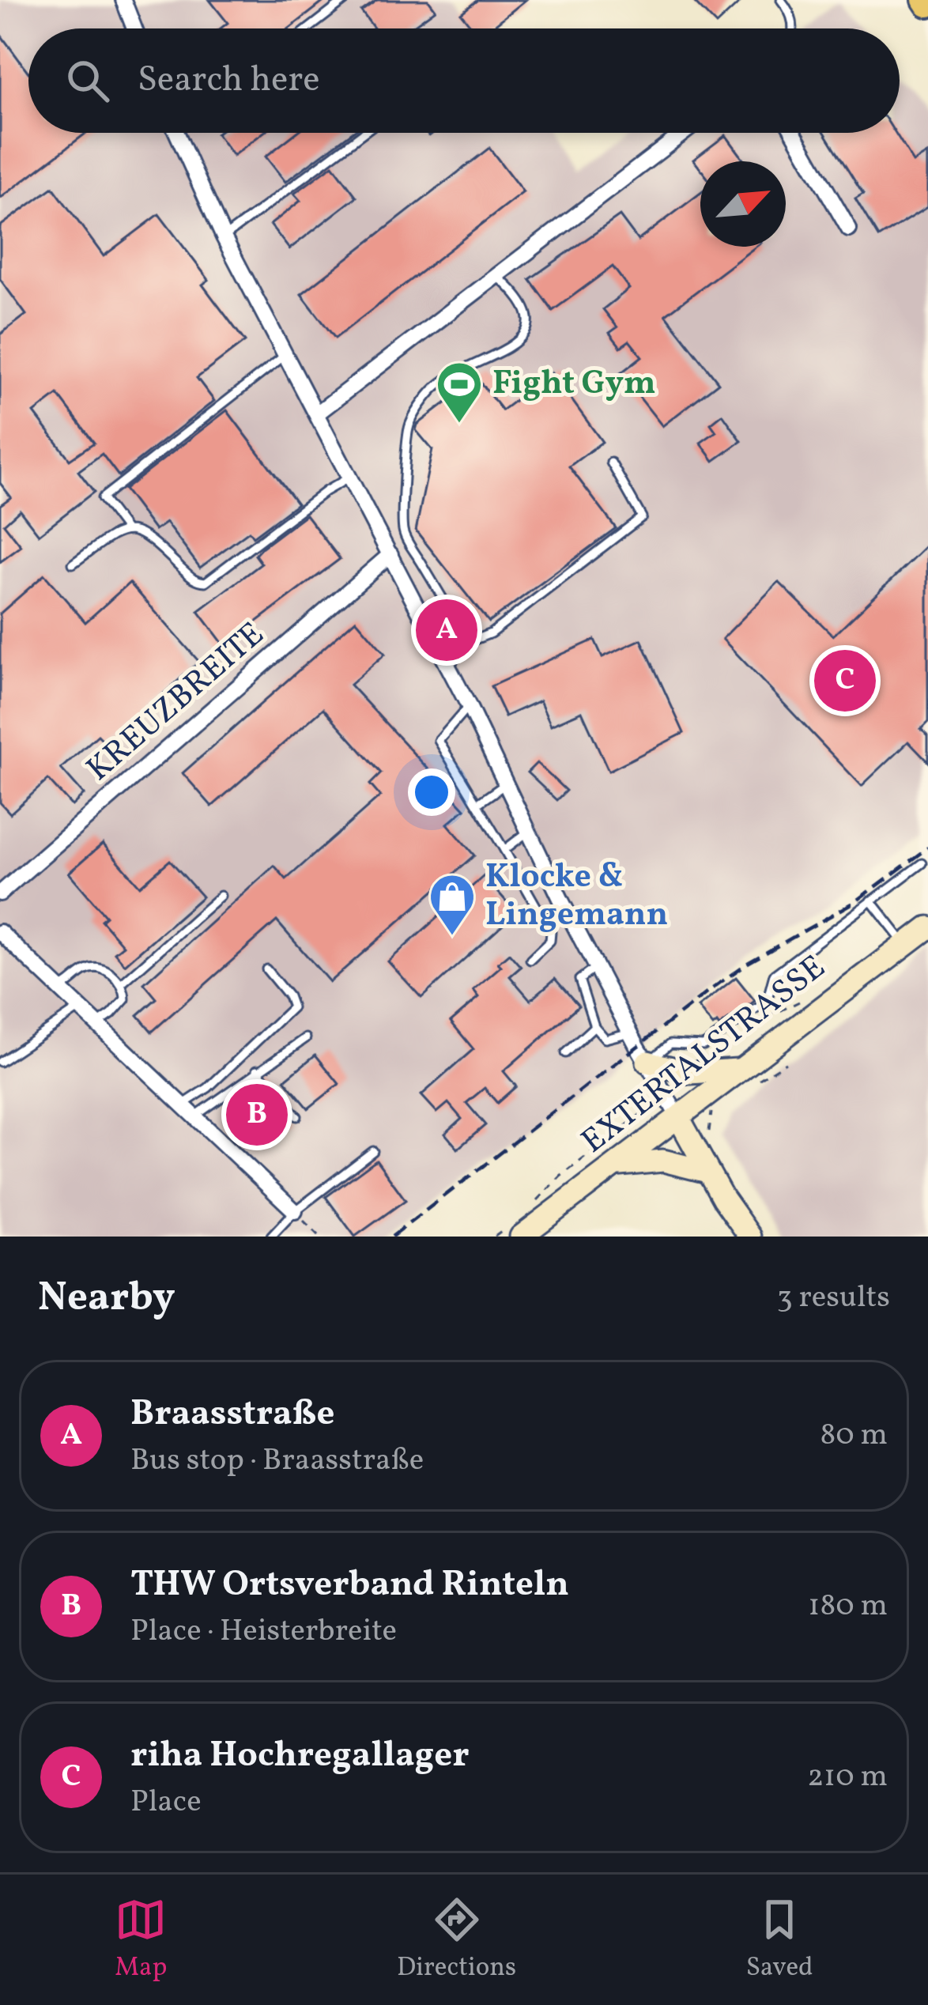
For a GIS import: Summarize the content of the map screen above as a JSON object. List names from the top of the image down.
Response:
{
  "streets": {
    "main road": ["EXTERTALSTRASSE"],
    "street": ["KREUZBREITE"]
  },
  "places": {
    "sports": ["Fight Gym"],
    "shop": ["Klocke & Lingemann"]
  },
  "north": "top right",
  "page": {
    "search": "Search here",
    "pins": ["A", "C", "B"],
    "heading": ["Nearby", "3 results"],
    "list": [
      {
        "mark": "A",
        "name": "Braasstraße",
        "note": "Bus stop · Braasstraße",
        "value": "80 m"
      },
      {
        "mark": "B",
        "name": "THW Ortsverband Rinteln",
        "note": "Place · Heisterbreite",
        "value": "180 m"
      },
      {
        "mark": "C",
        "name": "riha Hochregallager",
        "note": "Place",
        "value": "210 m"
      }
    ],
    "nav": ["Map", "Directions", "Saved"]
  }
}
